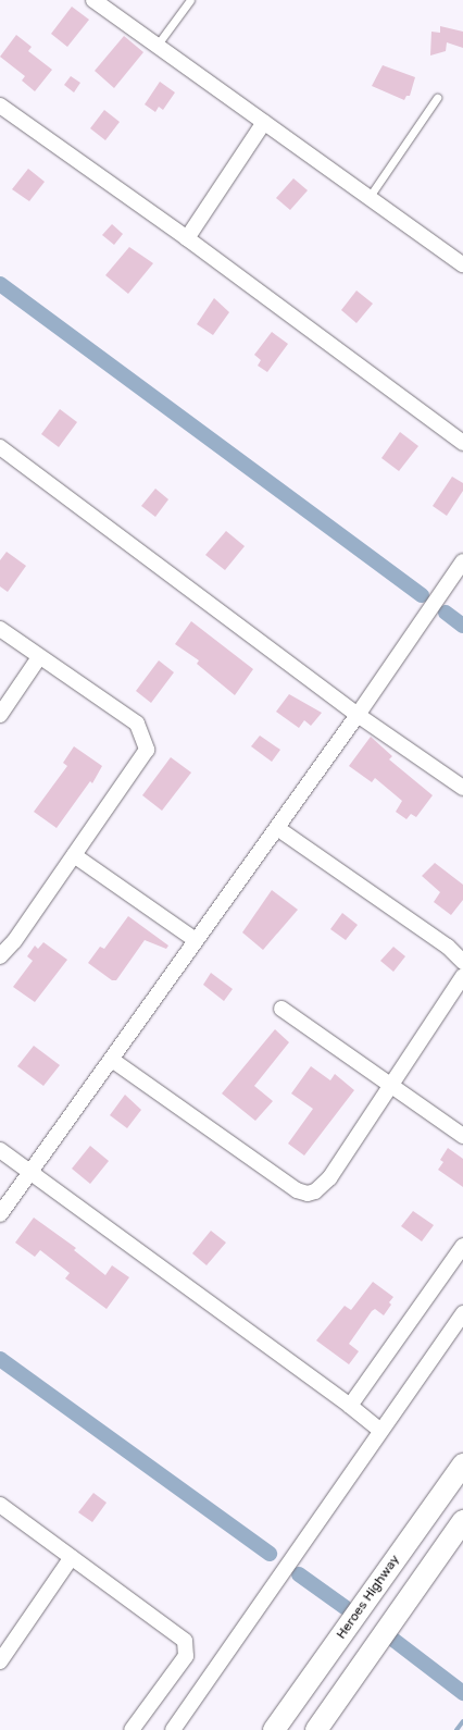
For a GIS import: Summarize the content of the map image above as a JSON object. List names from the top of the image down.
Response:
{
  "streets": {
    "main road": ["Heroes Highway"]
  }
}
